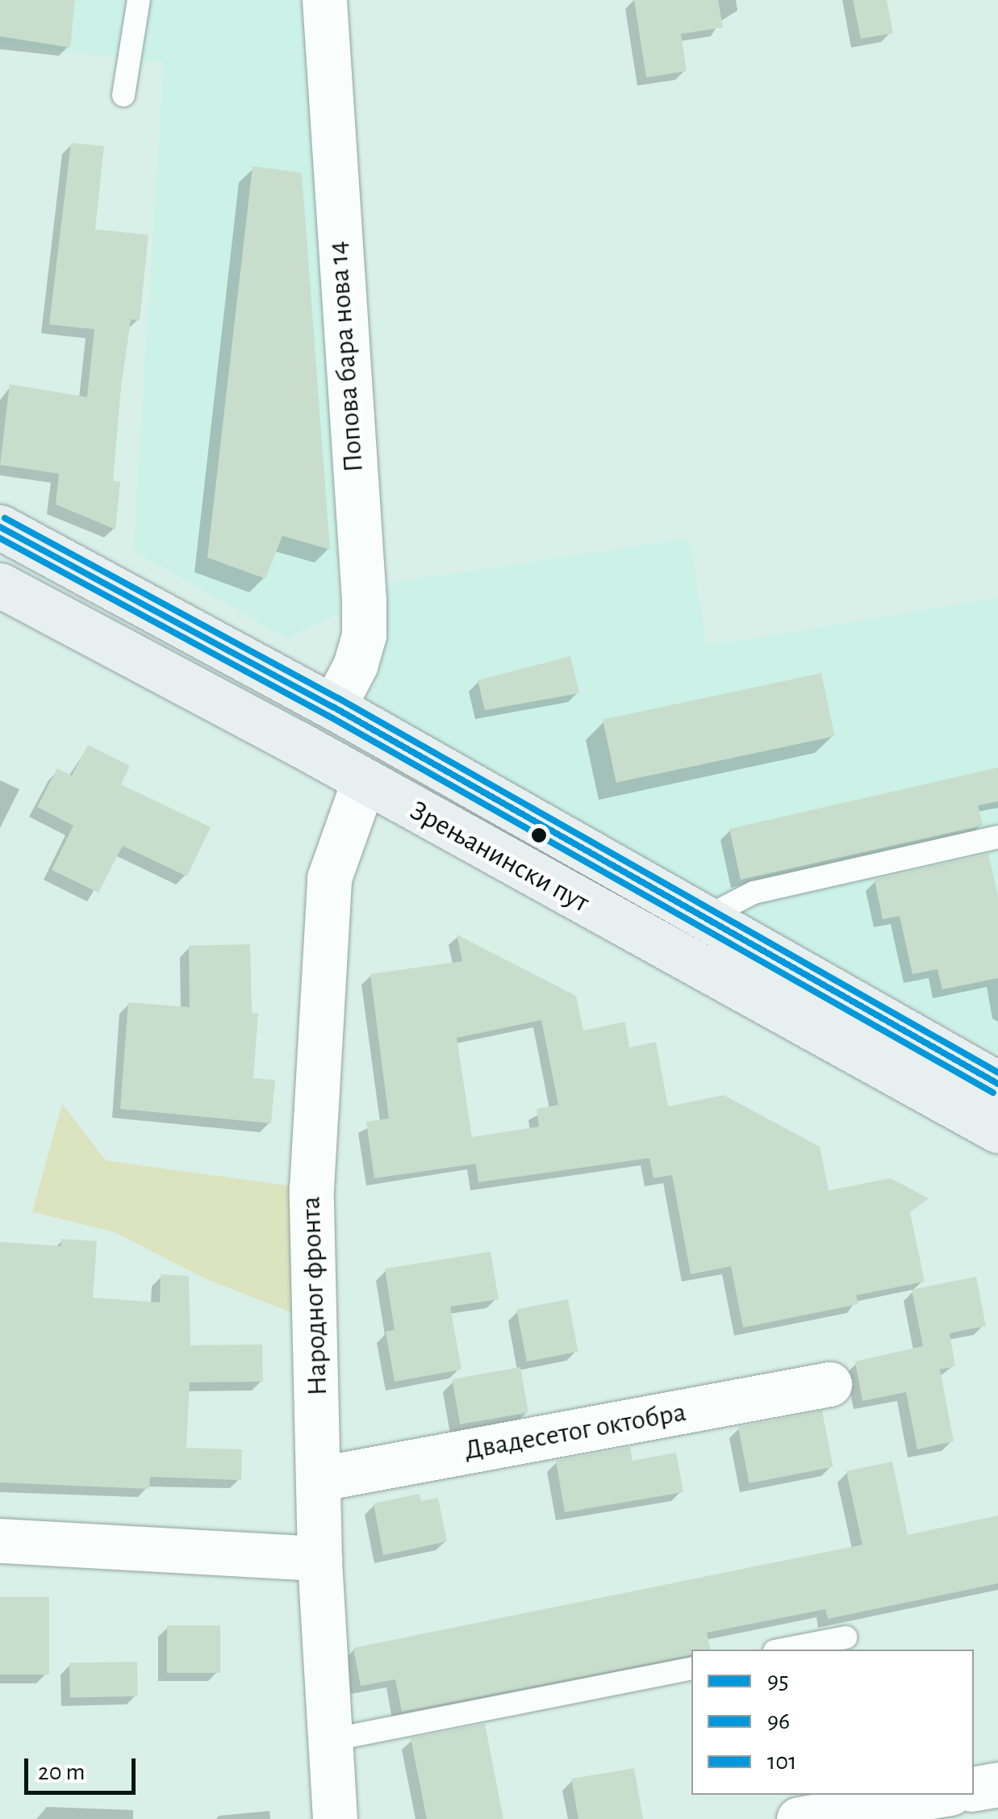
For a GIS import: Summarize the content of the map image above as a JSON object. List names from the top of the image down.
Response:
{
  "streets": {
    "main road": ["Зрењанински пут"],
    "street": ["Попова бара нова 14", "Народног фронта", "Двадесетог октобра"]
  },
  "crossings": [
    ["Попова бара нова 14", "Зрењанински пут"],
    ["Зрењанински пут", "Народног фронта"],
    ["Народног фронта", "Двадесетог октобра"]
  ],
  "lines": ["transit line 101", "transit line 95", "transit line 96"],
  "legend": ["95", "96", "101"],
  "scale_bar": "20 m"
}
